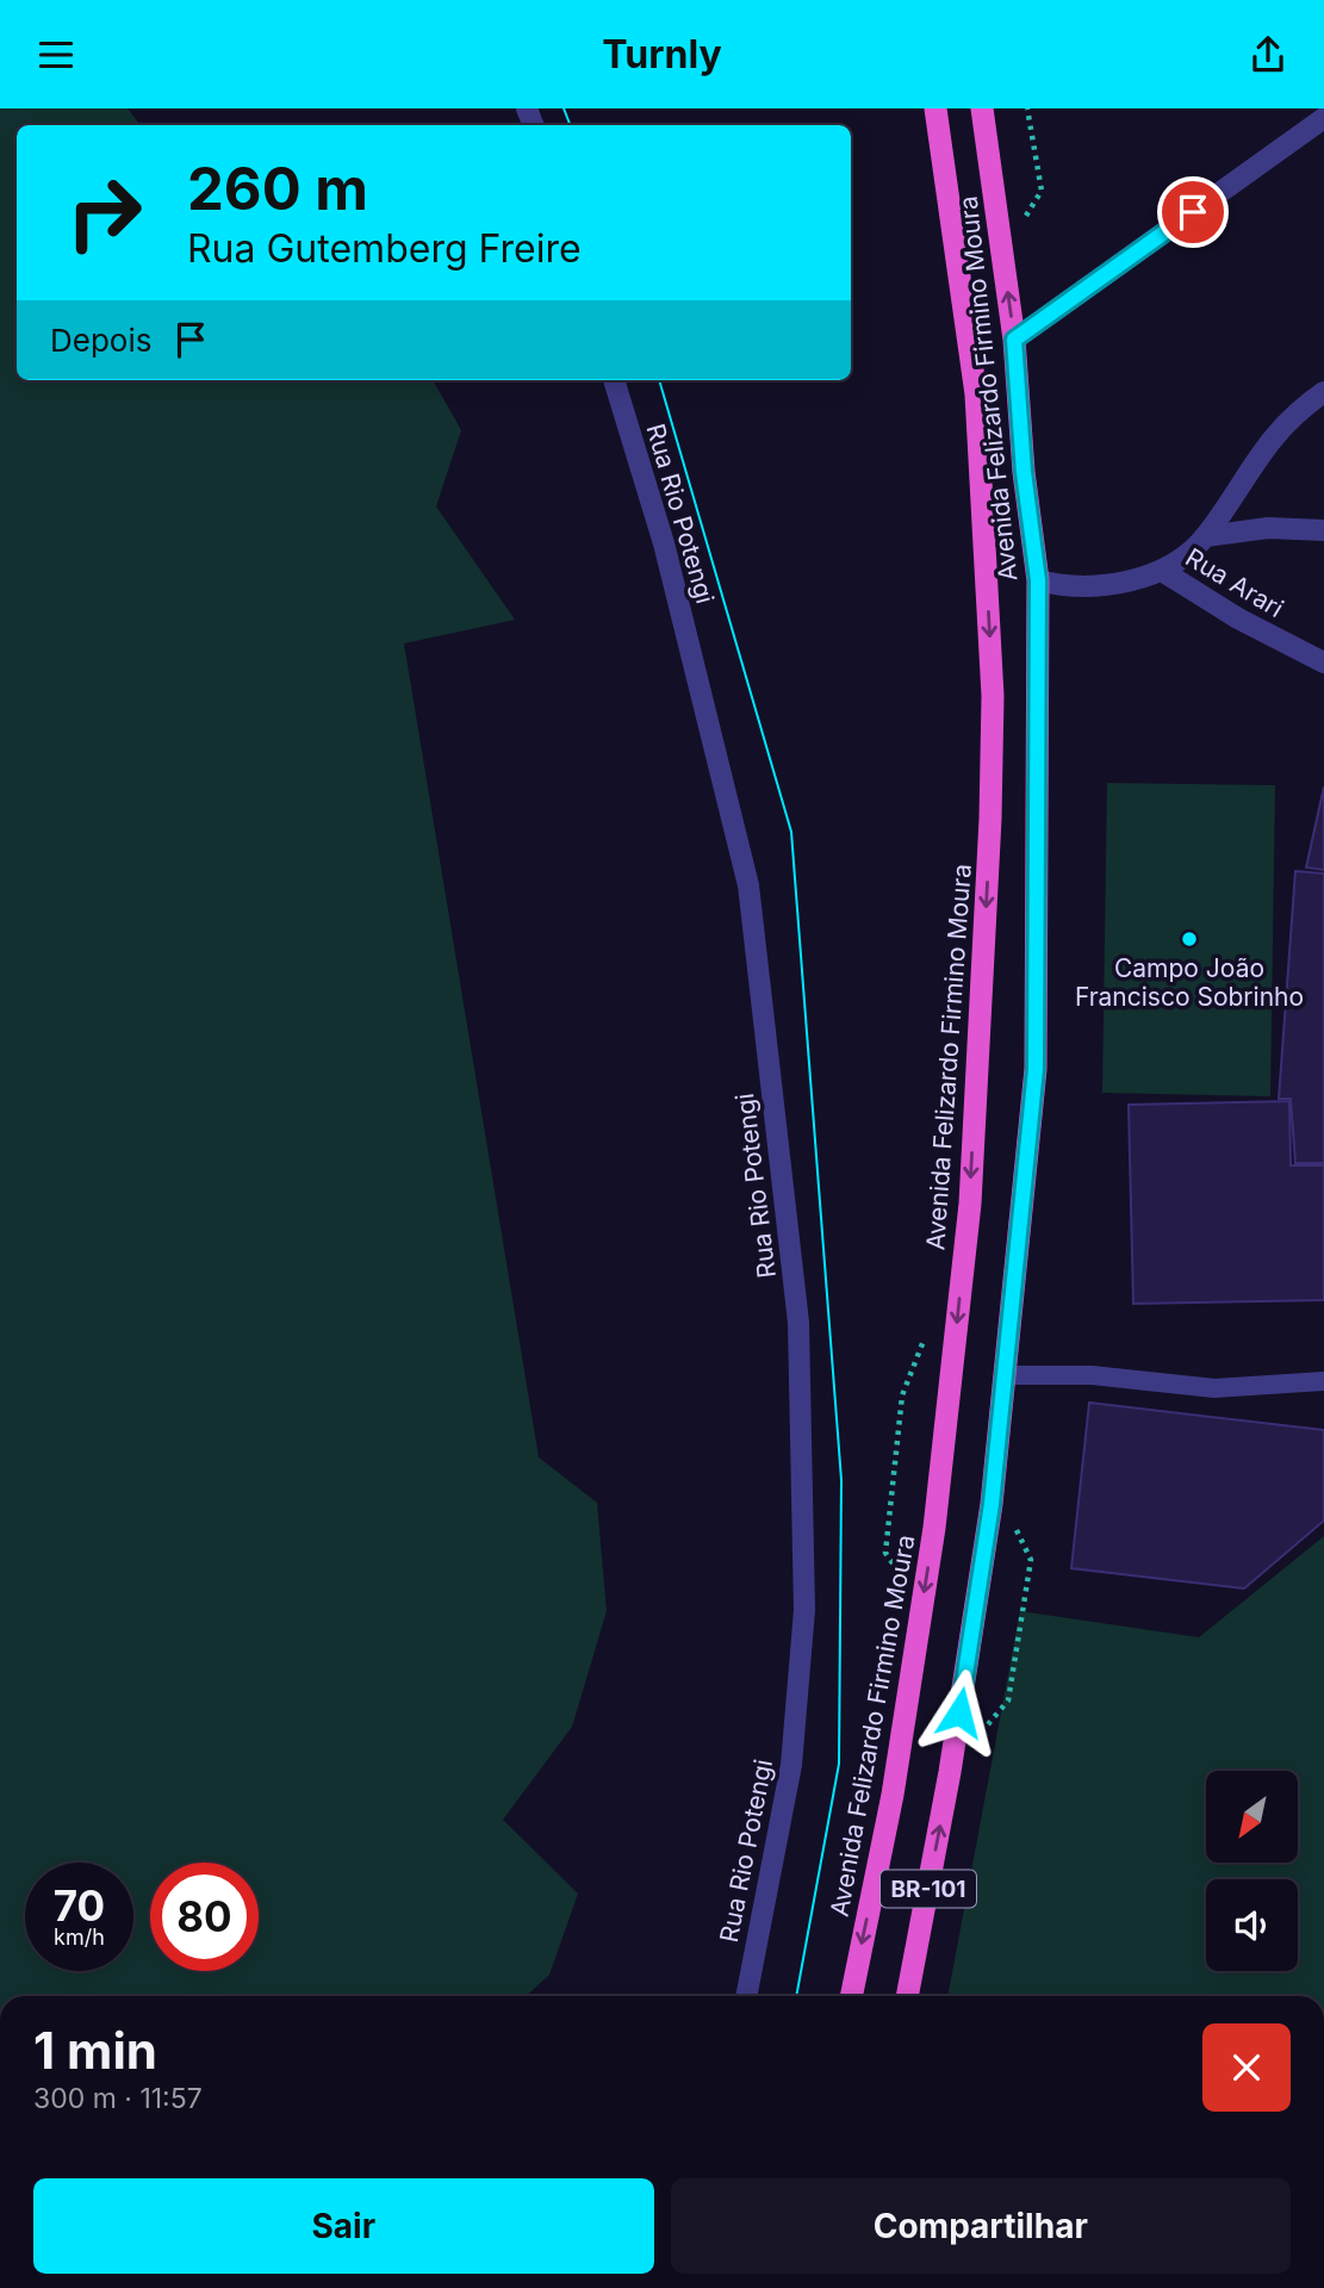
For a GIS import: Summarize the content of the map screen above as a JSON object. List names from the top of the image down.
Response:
{
  "streets": {
    "highway": ["Avenida Felizardo Firmino Moura", "BR-101"],
    "street": ["Rua Rio Potengi", "Rua Arari"]
  },
  "places": ["Campo João Francisco Sobrinho"],
  "north": "bottom left",
  "page": {
    "header": "Turnly",
    "turn": ["260 m", "Rua Gutemberg Freire"],
    "then": "Depois",
    "speed": "70 km/h",
    "limit": "80",
    "heading": ["1 min", "300 m · 11:57"],
    "buttons": ["Sair", "Compartilhar"]
  }
}
